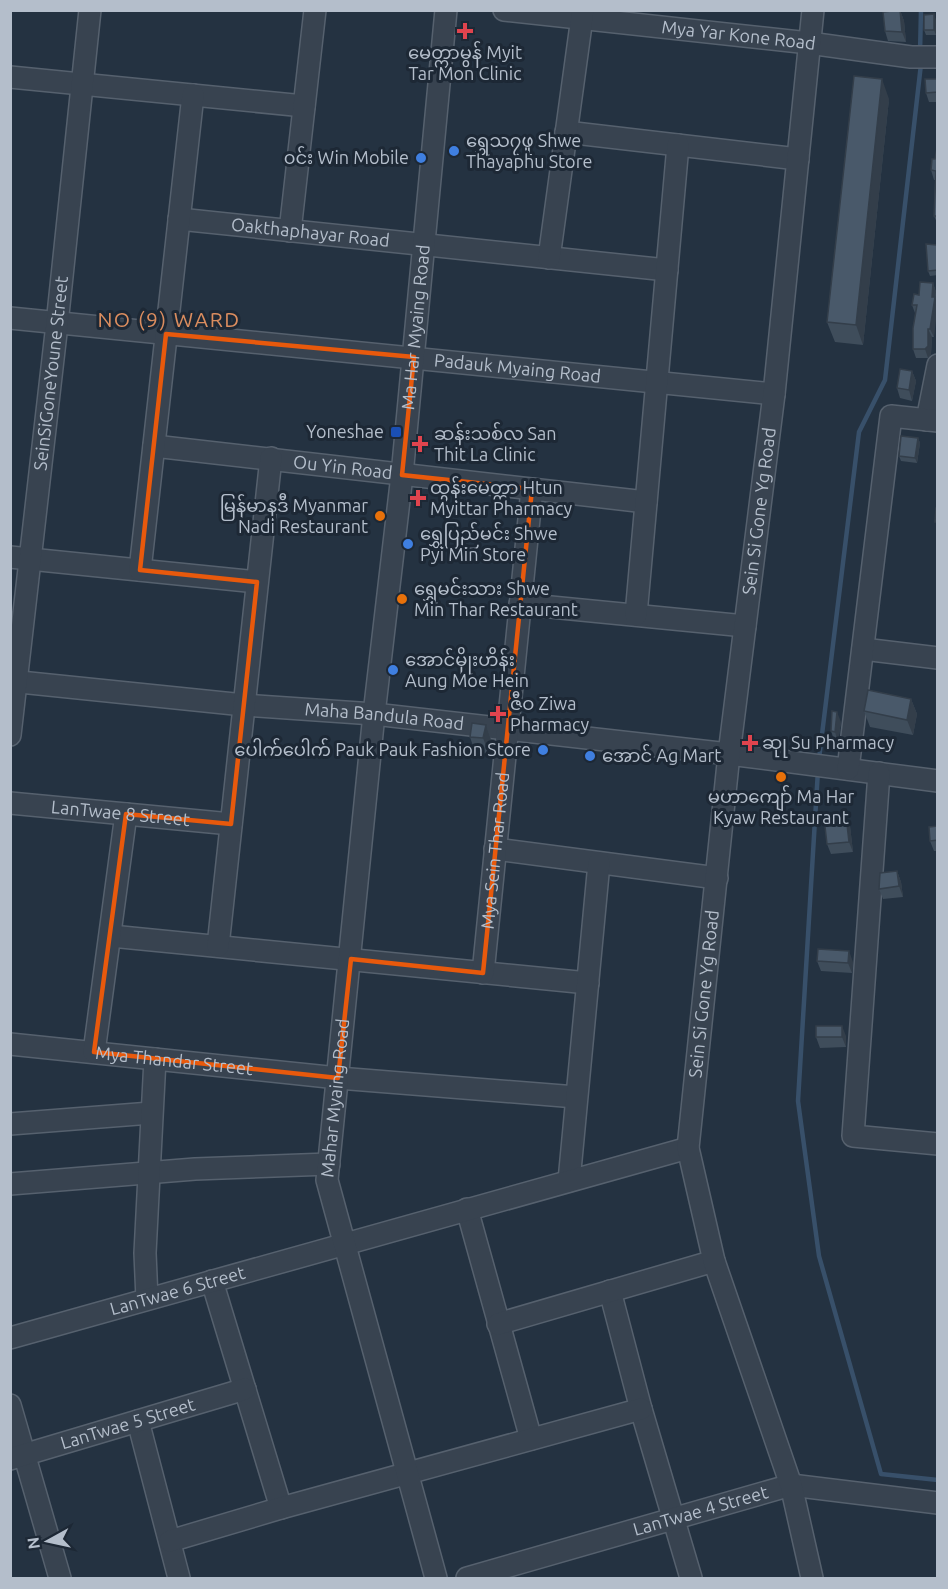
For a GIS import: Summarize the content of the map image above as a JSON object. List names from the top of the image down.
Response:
{
  "streets": {
    "street": [
      "Mya Yar Kone Road",
      "Oakthaphayar Road",
      "Ma Har Myaing Road",
      "Padauk Myaing Road",
      "SeinSiGoneYoune Street",
      "Ou Yin Road",
      "Sein Si Gone Yg Road",
      "Maha Bandula Road",
      "LanTwae 8 Street",
      "Mya Sein Thar Road",
      "Mya Thandar Street",
      "Mahar Myaing Road",
      "LanTwae 6 Street",
      "LanTwae 5 Street",
      "LanTwae 4 Street"
    ]
  },
  "crossings": [
    ["Mya Yar Kone Road", "Sein Si Gone Yg Road"],
    ["Oakthaphayar Road", "Ma Har Myaing Road"],
    ["Ma Har Myaing Road", "Padauk Myaing Road"],
    ["Ma Har Myaing Road", "Ou Yin Road"],
    ["Ma Har Myaing Road", "Maha Bandula Road"],
    ["Ma Har Myaing Road", "Mahar Myaing Road"],
    ["Padauk Myaing Road", "SeinSiGoneYoune Street"],
    ["Padauk Myaing Road", "Sein Si Gone Yg Road"],
    ["SeinSiGoneYoune Street", "Maha Bandula Road"],
    ["Sein Si Gone Yg Road", "Maha Bandula Road"],
    ["Sein Si Gone Yg Road", "LanTwae 6 Street"],
    ["Sein Si Gone Yg Road", "LanTwae 4 Street"],
    ["Maha Bandula Road", "Mya Sein Thar Road"],
    ["Maha Bandula Road", "Mahar Myaing Road"],
    ["Mya Thandar Street", "Mahar Myaing Road"],
    ["Mahar Myaing Road", "LanTwae 6 Street"]
  ],
  "districts": ["NO (9) WARD"],
  "places": {
    "health": [
      "မေတ္တာမွန် Myit Tar Mon Clinic",
      "ဆန်းသစ်လ San Thit La Clinic",
      "ထွန်းမေတ္တာ Htun Myittar Pharmacy",
      "ဇီဝ Ziwa Pharmacy",
      "ဆုု Su Pharmacy"
    ],
    "other": [
      "ရွှေသ၇ဖူ Shwe Thayaphu Store",
      "၀င်း Win Mobile",
      "မြန်မာနဒီ Myanmar Nadi Restaurant",
      "ရွှေပြည်မင်း Shwe Pyi Min Store",
      "ရွှေမင်းသား Shwe Min Thar Restaurant",
      "အောင်မိုုးဟိန်း Aung Moe Hein",
      "ပေါက်ပေါက် Pauk Pauk Fashion Store",
      "အောင် Ag Mart",
      "မဟာကျော် Ma Har Kyaw Restaurant"
    ],
    "transit": ["Yoneshae"]
  },
  "north": "left"
}
